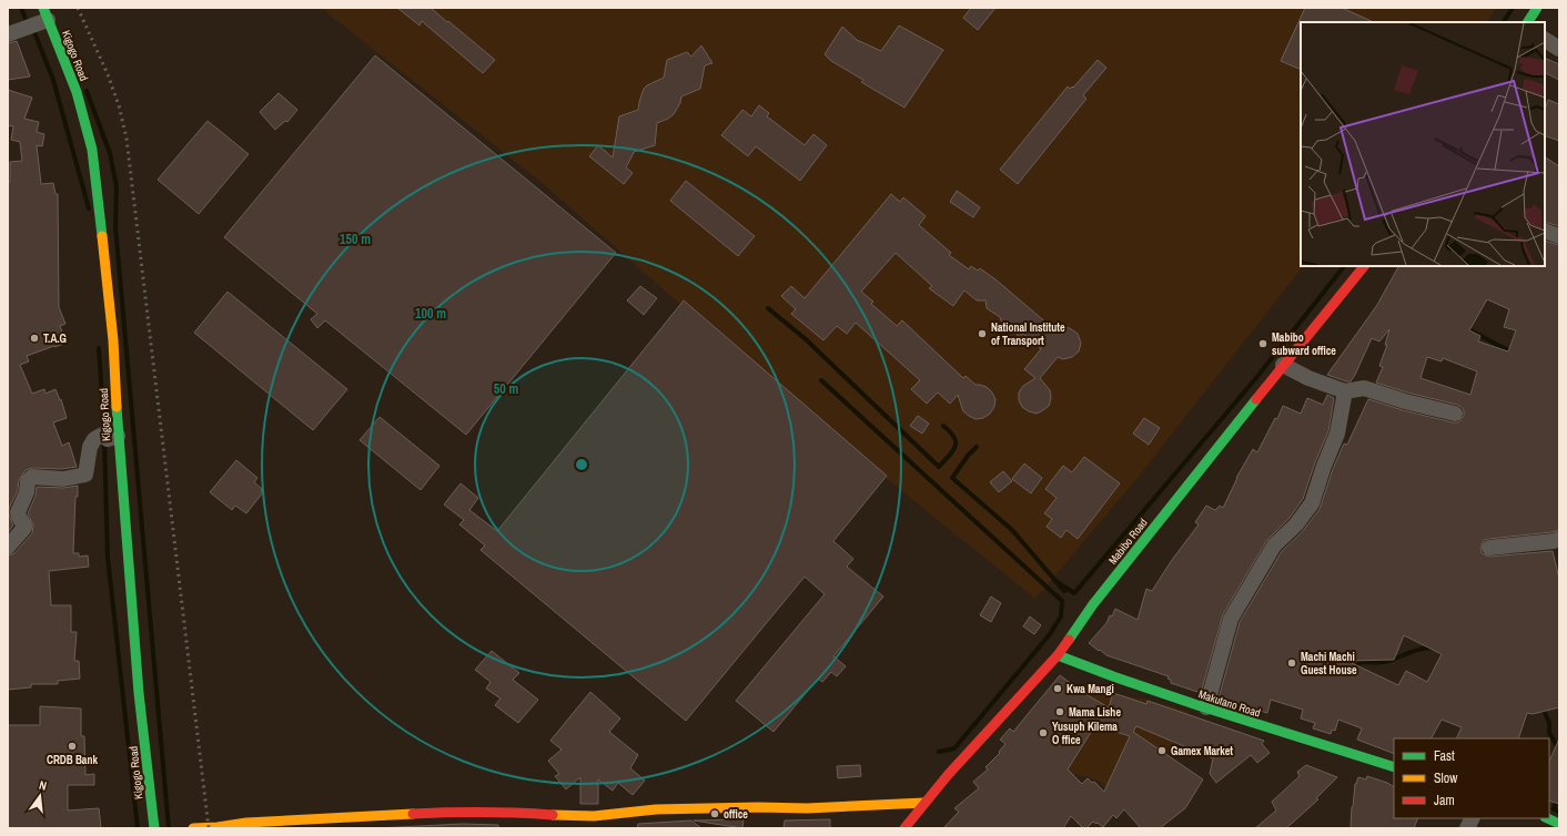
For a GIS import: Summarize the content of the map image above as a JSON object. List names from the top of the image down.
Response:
{
  "streets": {
    "main road": ["Kigogo Road", "Mabibo Road", "Makutano Road"]
  },
  "crossings": [
    ["Mabibo Road", "Makutano Road"]
  ],
  "places": [
    "National Institute of Transport",
    "T.A.G",
    "Mabibo subward office",
    "Machi Machi Guest House",
    "Kwa Mangi",
    "Mama Lishe",
    "Yusuph Kilema O ffice",
    "CRDB Bank",
    "Gamex Market",
    "office"
  ],
  "legend": ["Fast", "Slow", "Jam"],
  "north": "top",
  "rings": ["150 m", "100 m", "50 m"]
}
